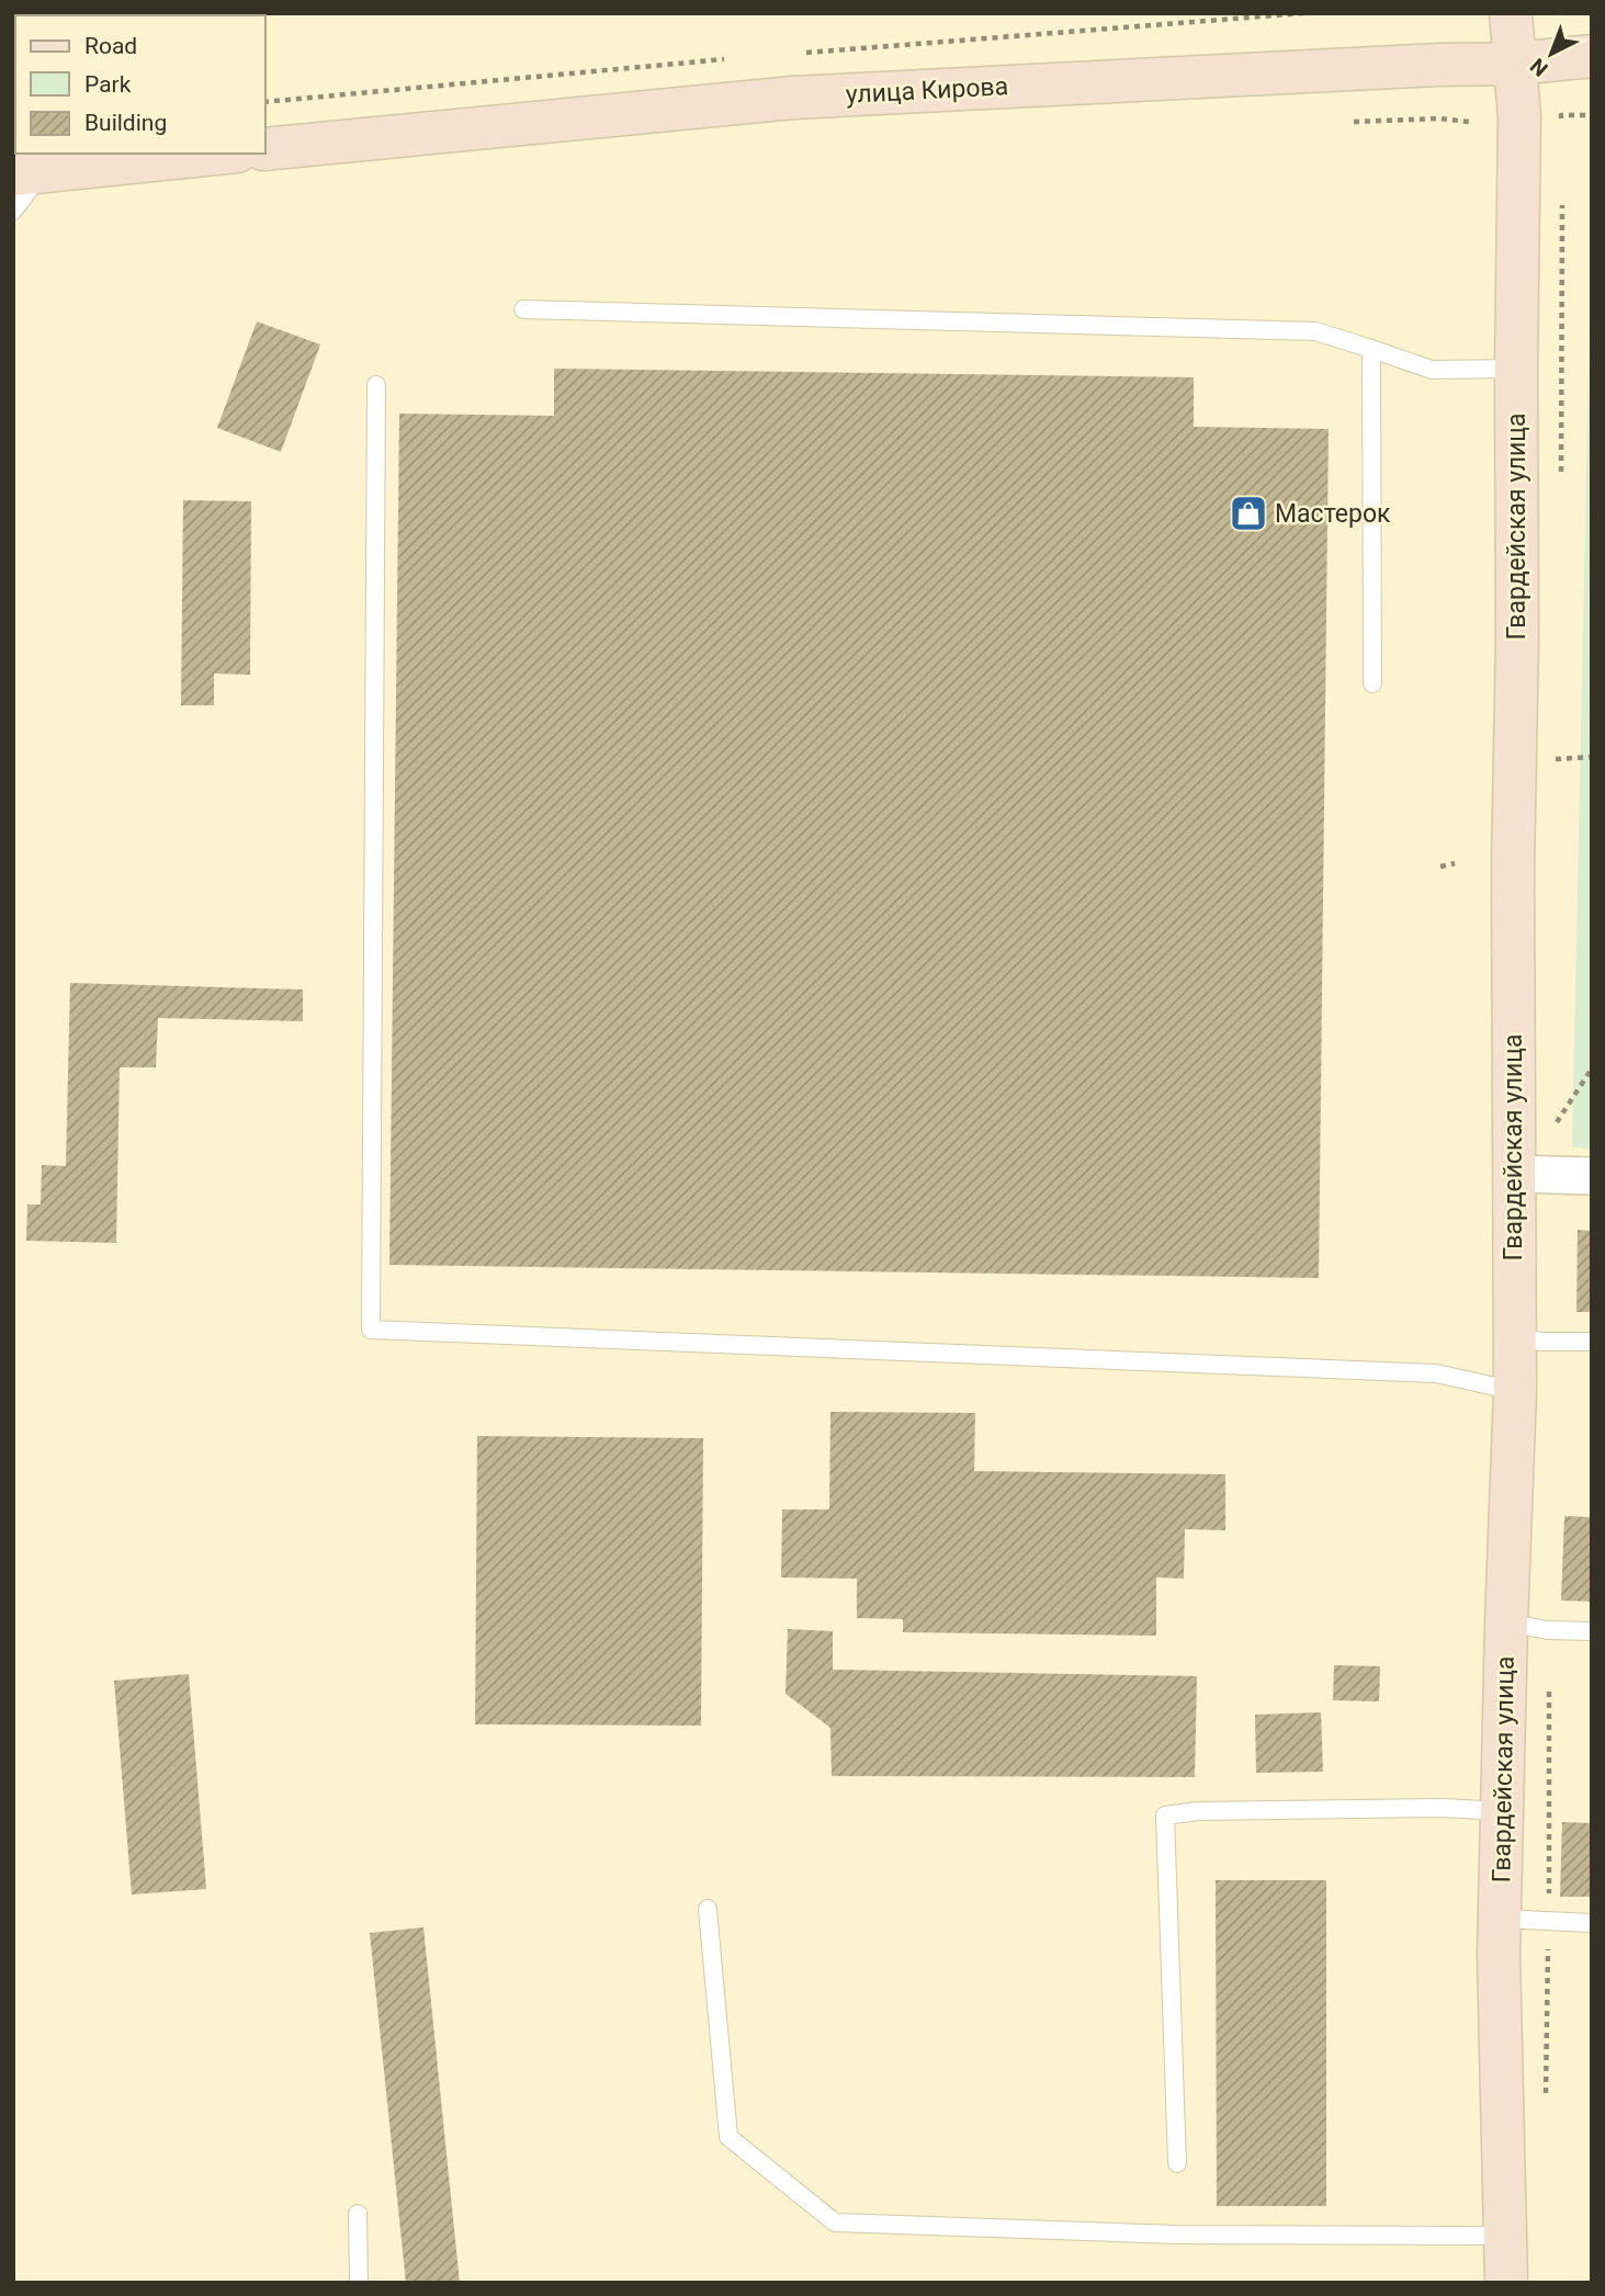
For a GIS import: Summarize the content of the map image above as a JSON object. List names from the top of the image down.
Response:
{
  "streets": {
    "street": ["улица Кирова", "Гвардейская улица"]
  },
  "crossings": [
    ["улица Кирова", "Гвардейская улица"]
  ],
  "places": {
    "shop": ["Мастерок"]
  },
  "legend": ["Road", "Park", "Building"],
  "north": "bottom left"
}
